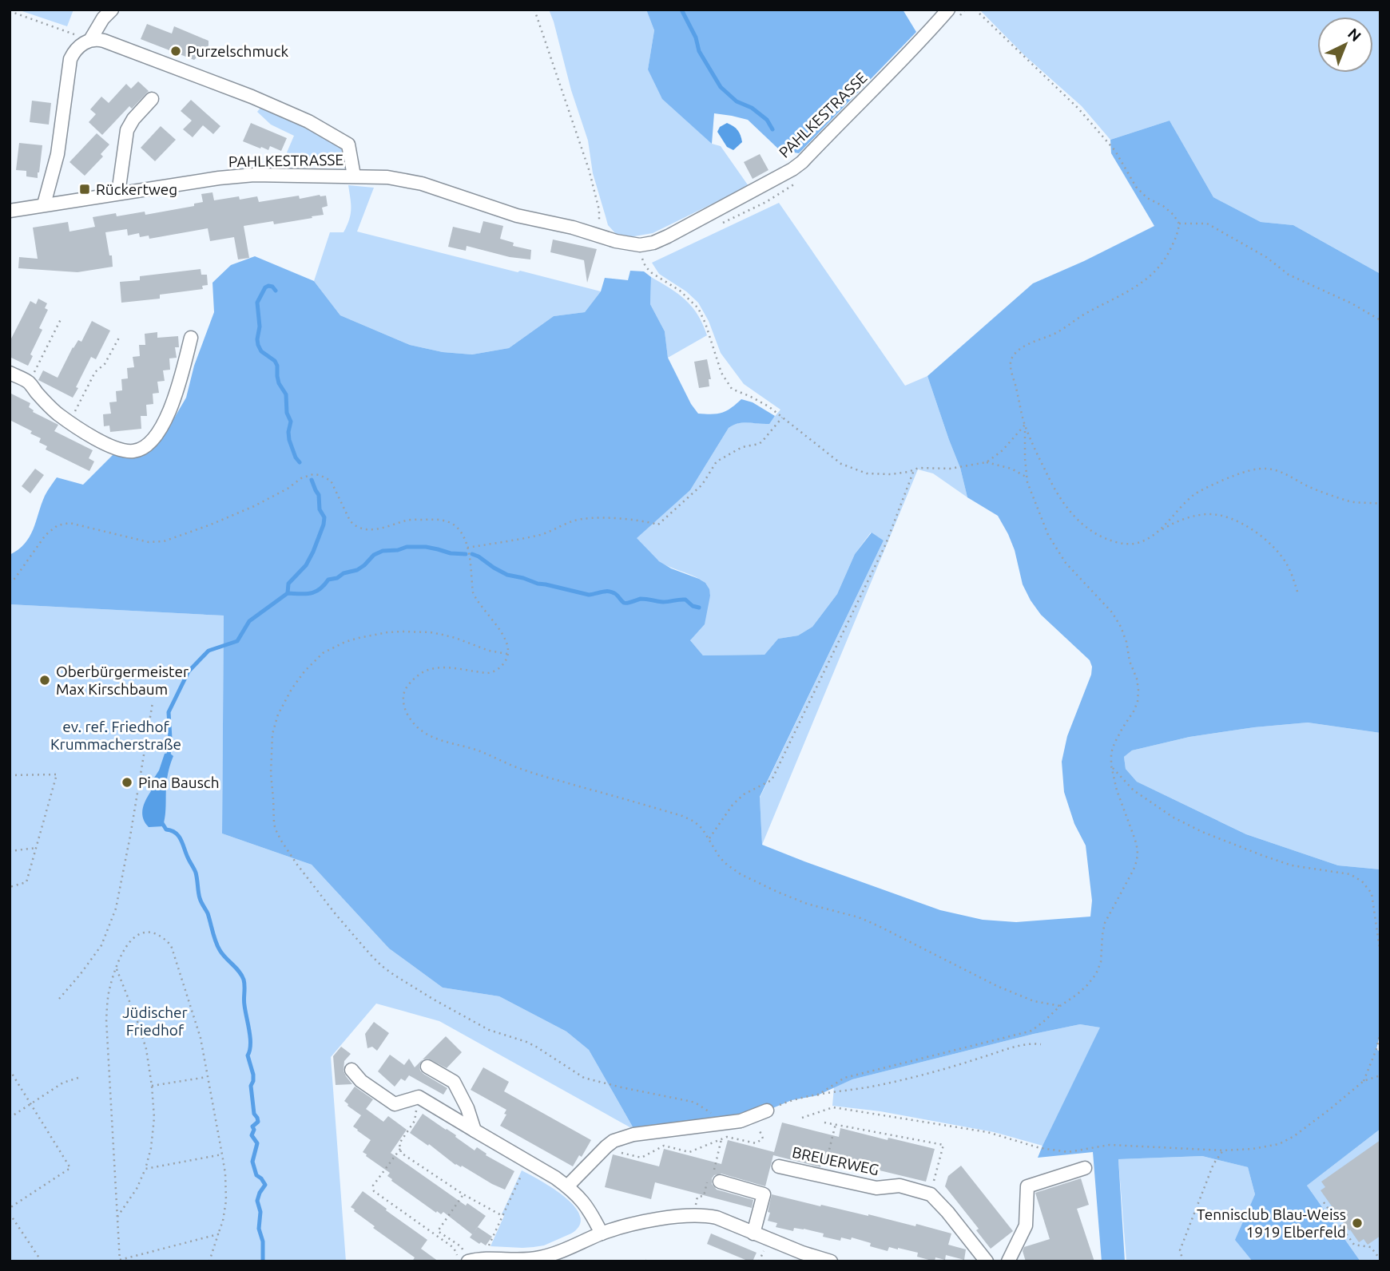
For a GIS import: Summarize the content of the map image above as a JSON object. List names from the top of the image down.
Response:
{
  "streets": {
    "street": ["PAHLKESTRASSE", "BREUERWEG"]
  },
  "parks": ["ev. ref. Friedhof Krummacherstraße", "Jüdischer Friedhof"],
  "places": {
    "other": [
      "Purzelschmuck",
      "Oberbürgermeister Max Kirschbaum",
      "Pina Bausch",
      "Tennisclub Blau-Weiss 1919 Elberfeld"
    ],
    "transit": ["Rückertweg"]
  },
  "north": "top right"
}
